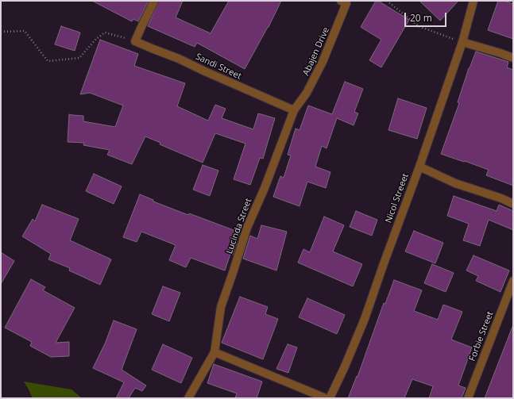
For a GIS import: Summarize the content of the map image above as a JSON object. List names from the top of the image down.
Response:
{
  "streets": {
    "street": [
      "Abajen Drive",
      "Sandi Street",
      "Nicol Streeet",
      "Lucinda Street",
      "Forbie Street"
    ]
  },
  "crossings": [
    ["Abajen Drive", "Sandi Street"],
    ["Abajen Drive", "Lucinda Street"],
    ["Sandi Street", "Lucinda Street"]
  ],
  "scale_bar": "20 m"
}
